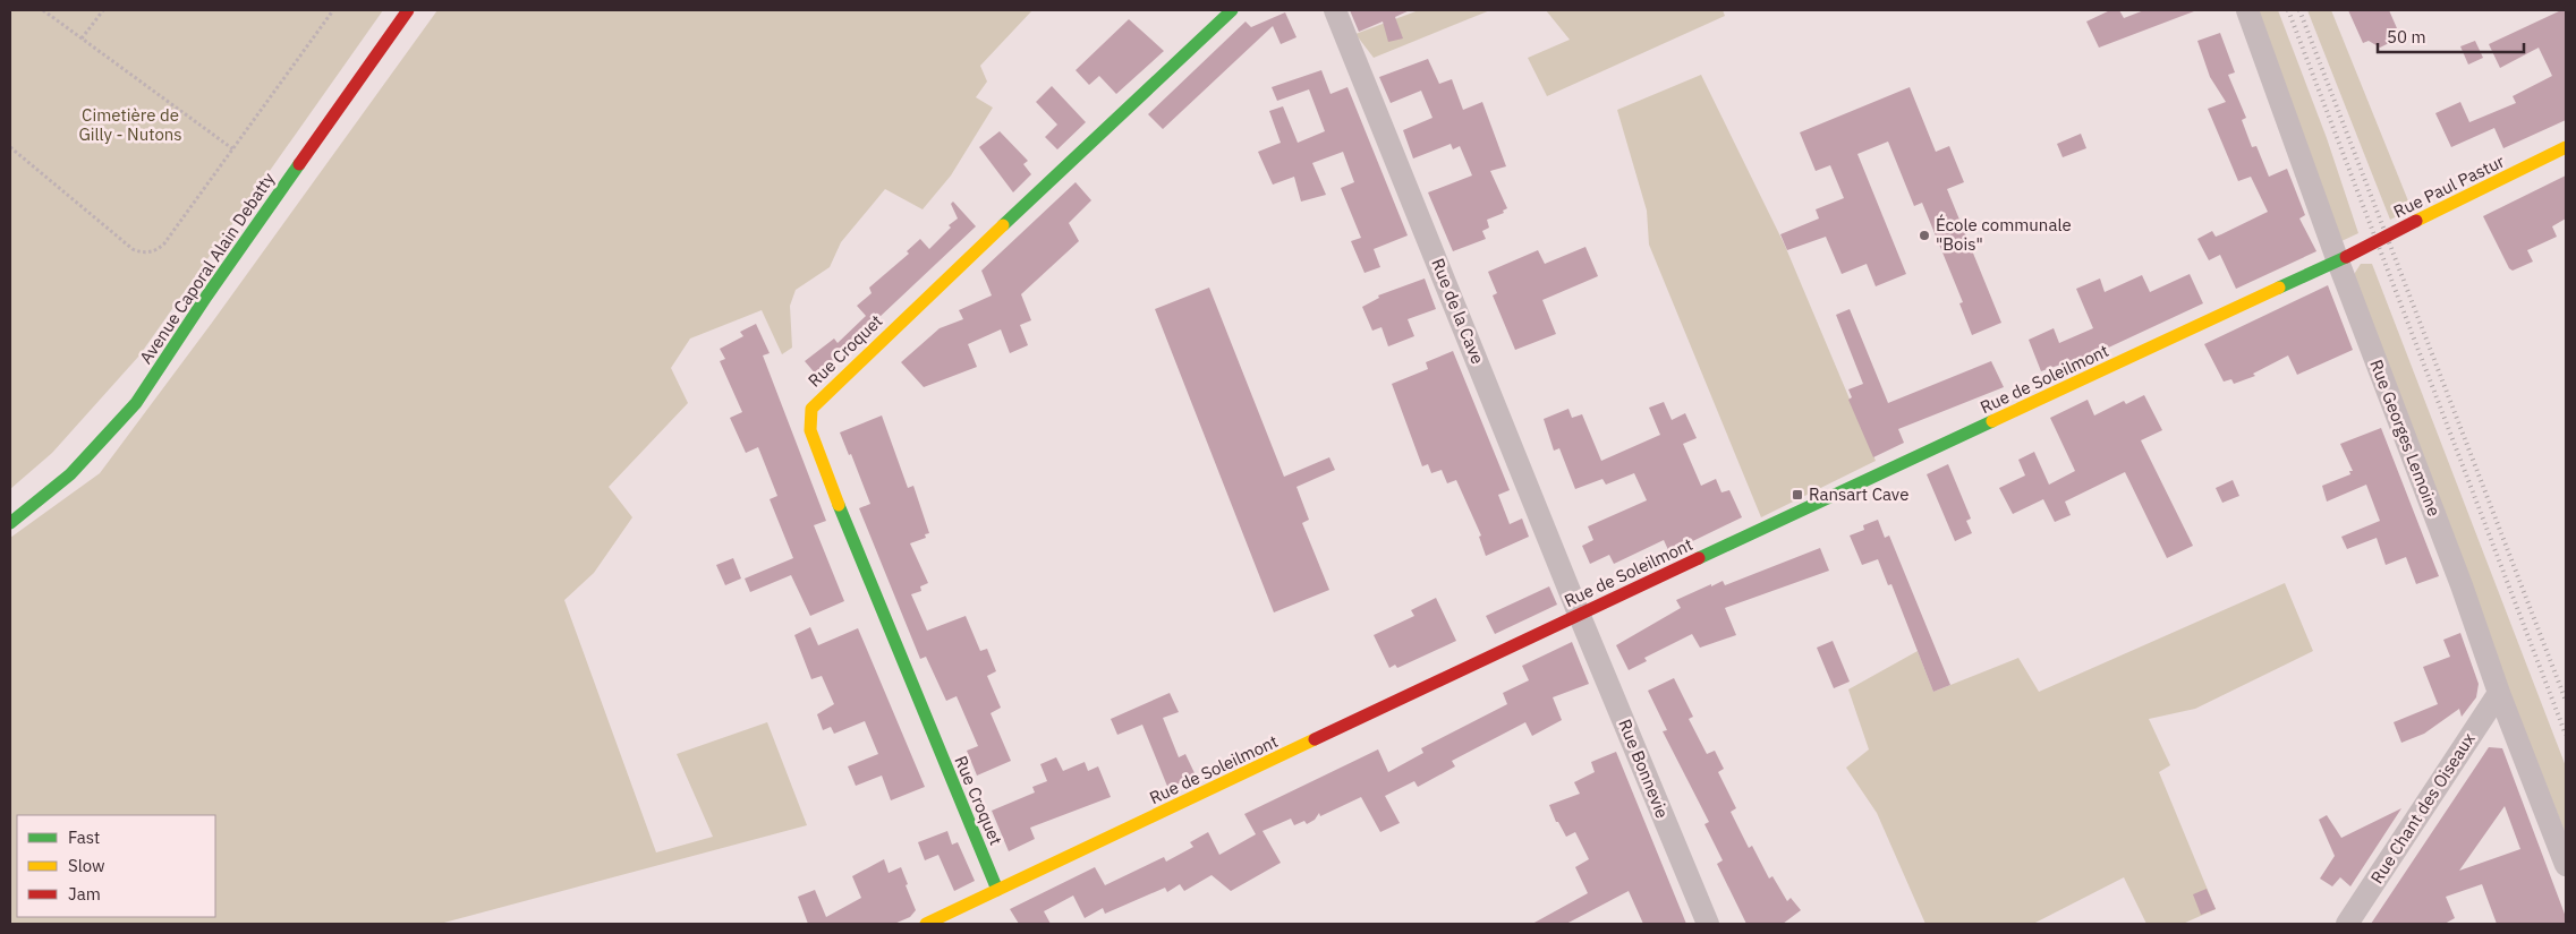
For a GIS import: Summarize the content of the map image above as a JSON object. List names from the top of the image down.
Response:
{
  "streets": {
    "street": [
      "Rue Paul Pastur",
      "Avenue Caporal Alain Debatty",
      "Rue de la Cave",
      "Rue Croquet",
      "Rue de Soleilmont",
      "Rue Georges Lemoine",
      "Rue Bonnevie",
      "Rue Chant des Oiseaux"
    ]
  },
  "crossings": [
    ["Rue Paul Pastur", "Rue de Soleilmont"],
    ["Rue Paul Pastur", "Rue Georges Lemoine"],
    ["Rue de la Cave", "Rue de Soleilmont"],
    ["Rue de la Cave", "Rue Bonnevie"],
    ["Rue Croquet", "Rue de Soleilmont"],
    ["Rue de Soleilmont", "Rue Georges Lemoine"],
    ["Rue de Soleilmont", "Rue Bonnevie"],
    ["Rue Georges Lemoine", "Rue Chant des Oiseaux"]
  ],
  "parks": ["Cimetière de Gilly - Nutons"],
  "places": {
    "other": ["École communale \"Bois\""],
    "transit": ["Ransart Cave"]
  },
  "legend": ["Fast", "Slow", "Jam"],
  "scale_bar": "50 m"
}
